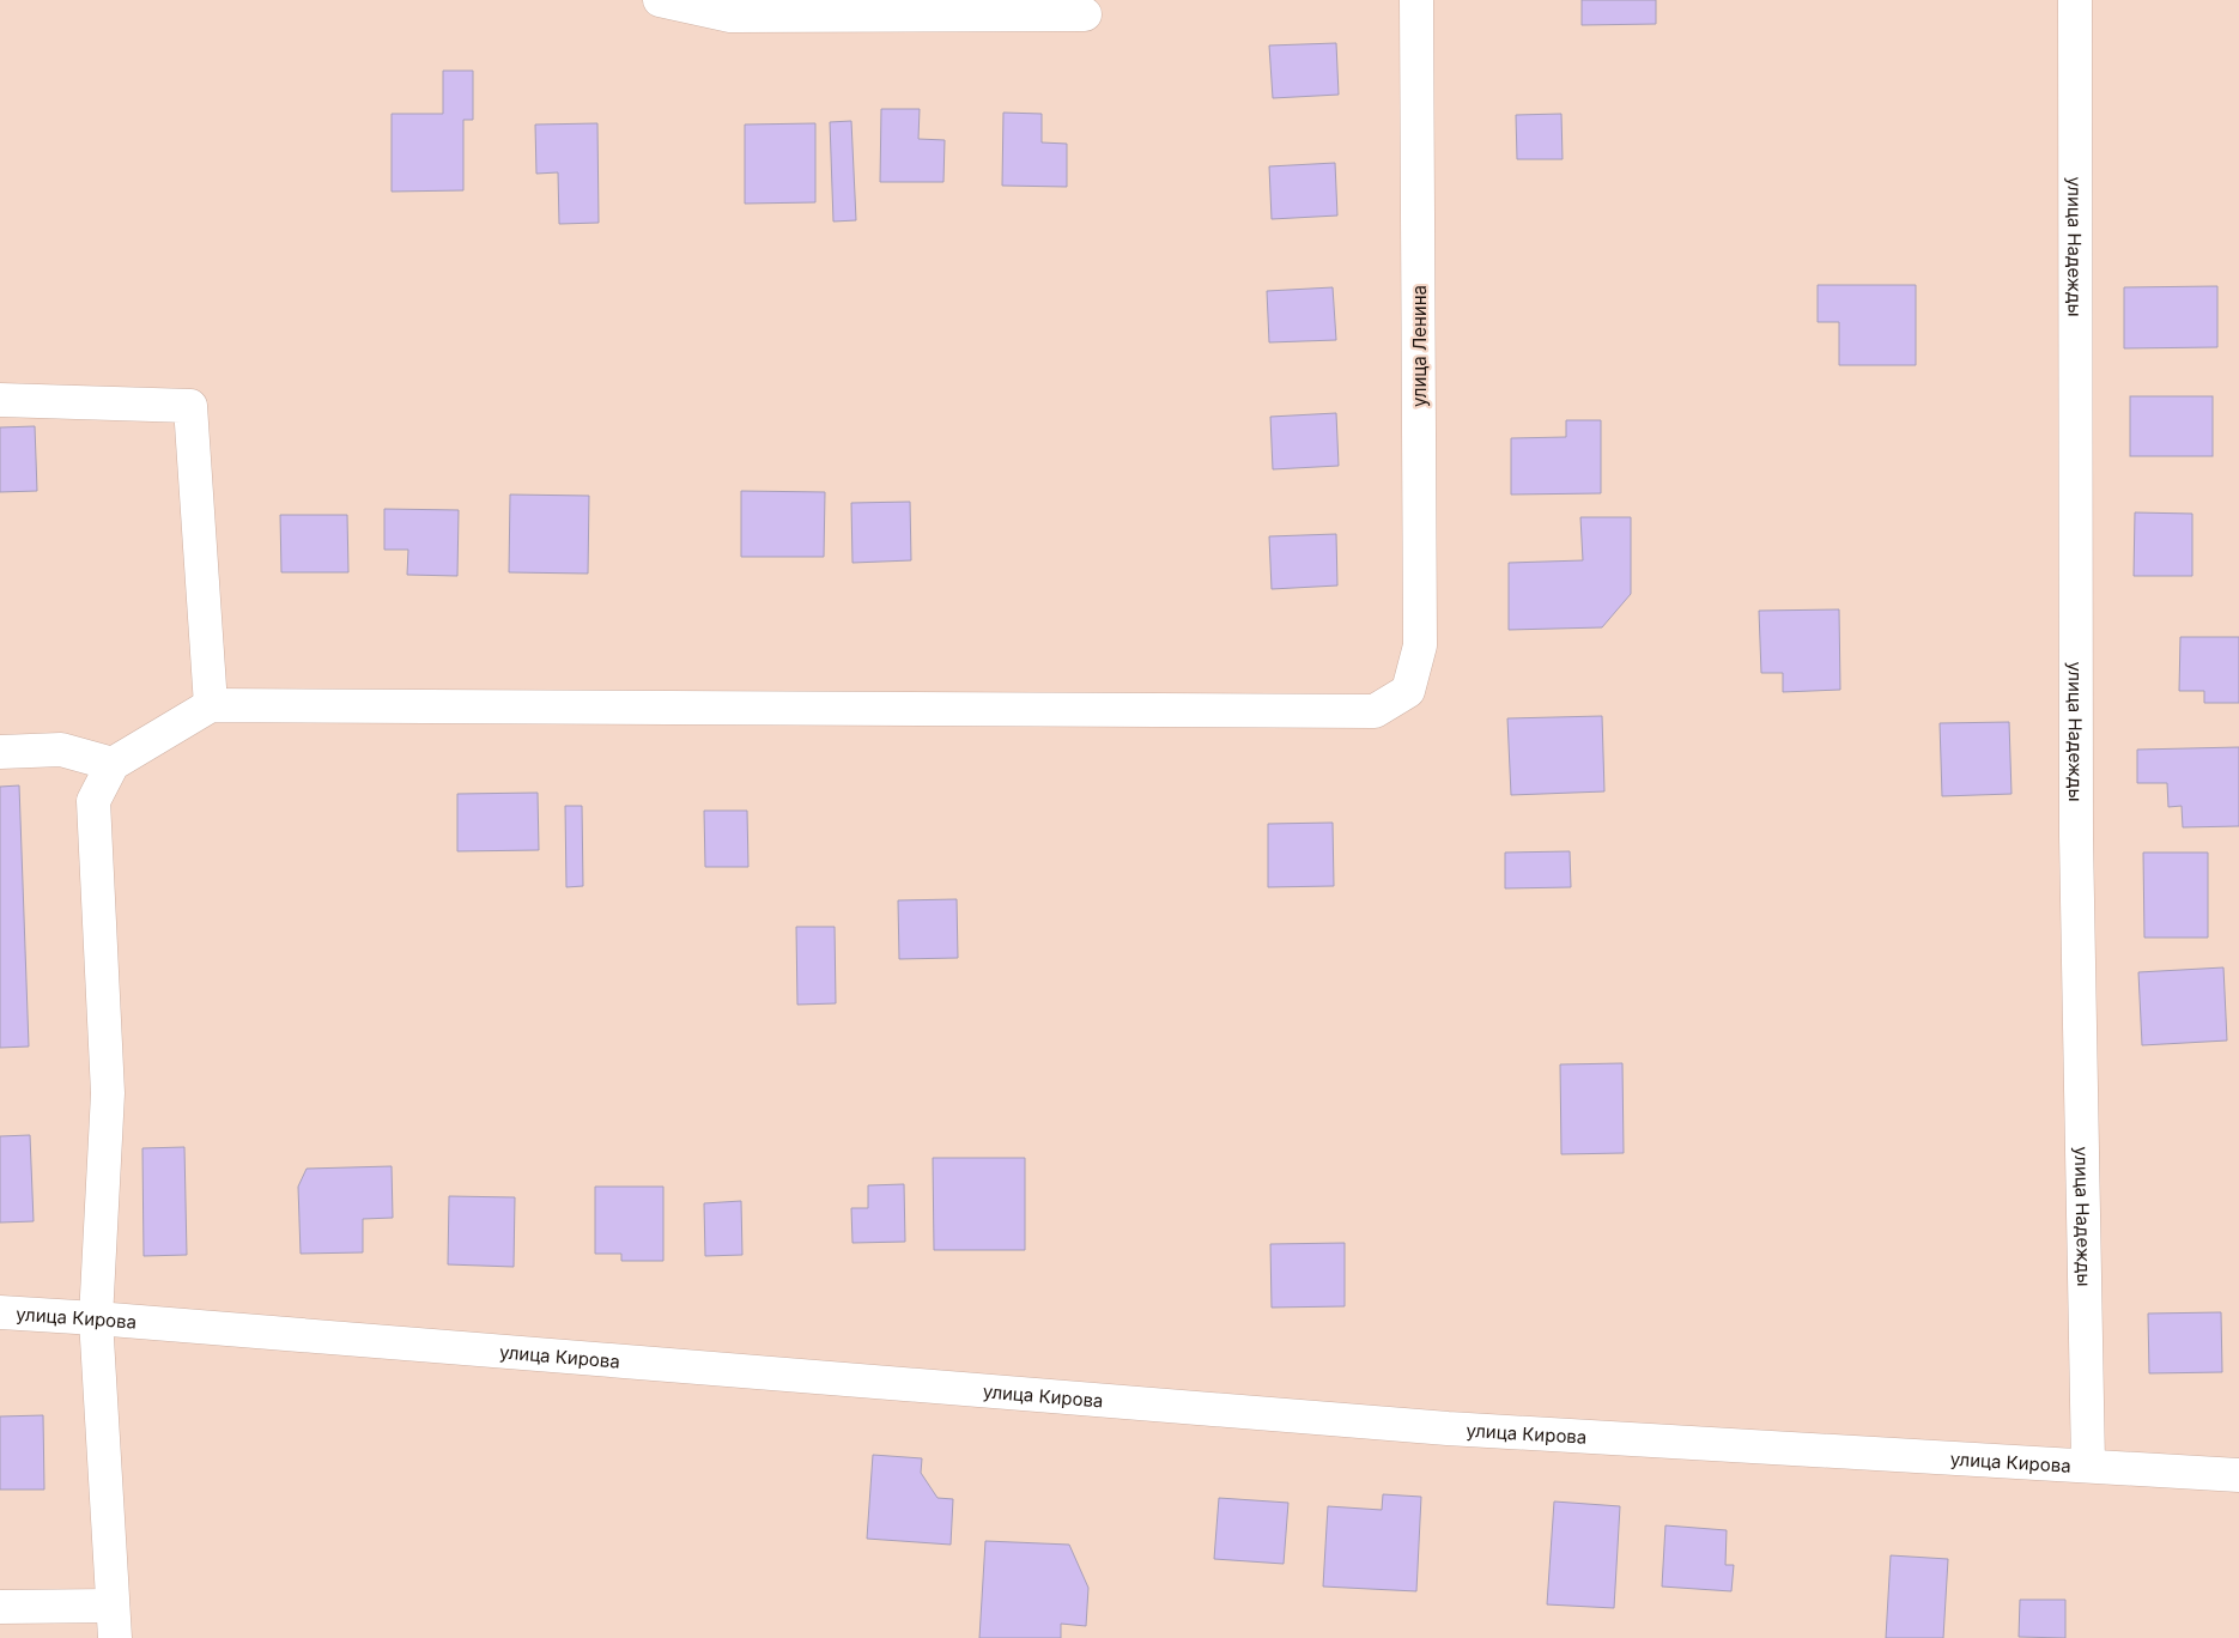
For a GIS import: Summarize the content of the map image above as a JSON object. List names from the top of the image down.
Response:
{
  "streets": {
    "street": ["улица Надежды", "улица Ленина", "улица Кирова"]
  },
  "crossings": [
    ["улица Надежды", "улица Кирова"]
  ]
}
